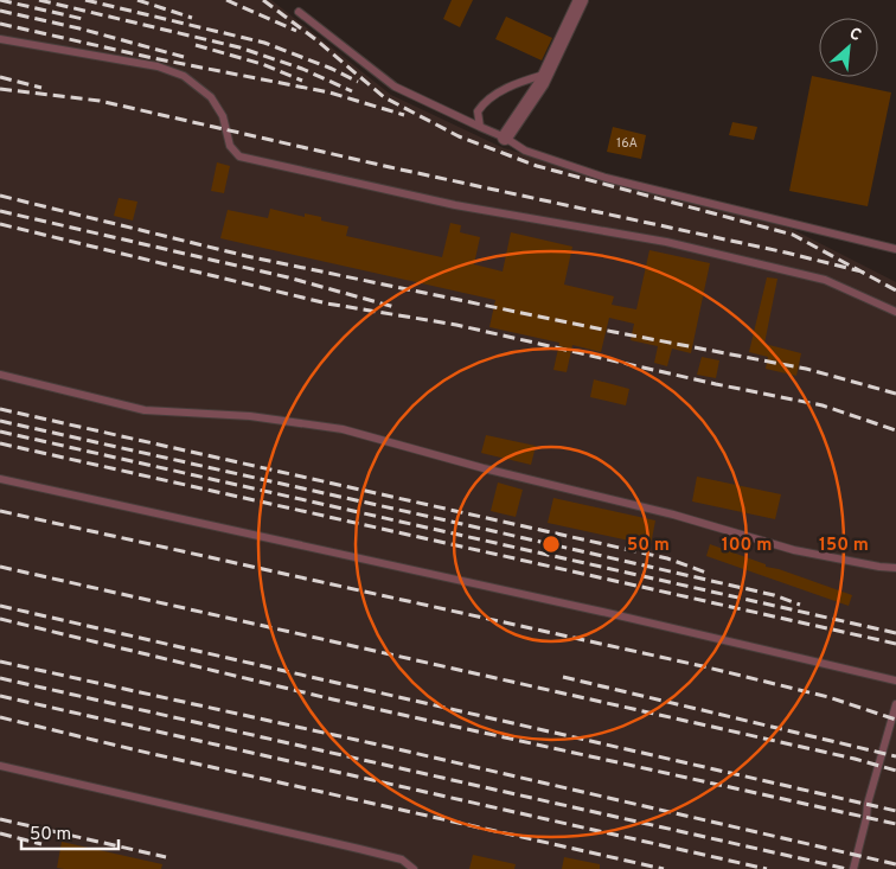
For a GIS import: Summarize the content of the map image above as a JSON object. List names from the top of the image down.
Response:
{
  "house_numbers": ["16А"],
  "scale_bar": "50 m",
  "north": "top right",
  "rings": ["50 m", "100 m", "150 m"]
}
